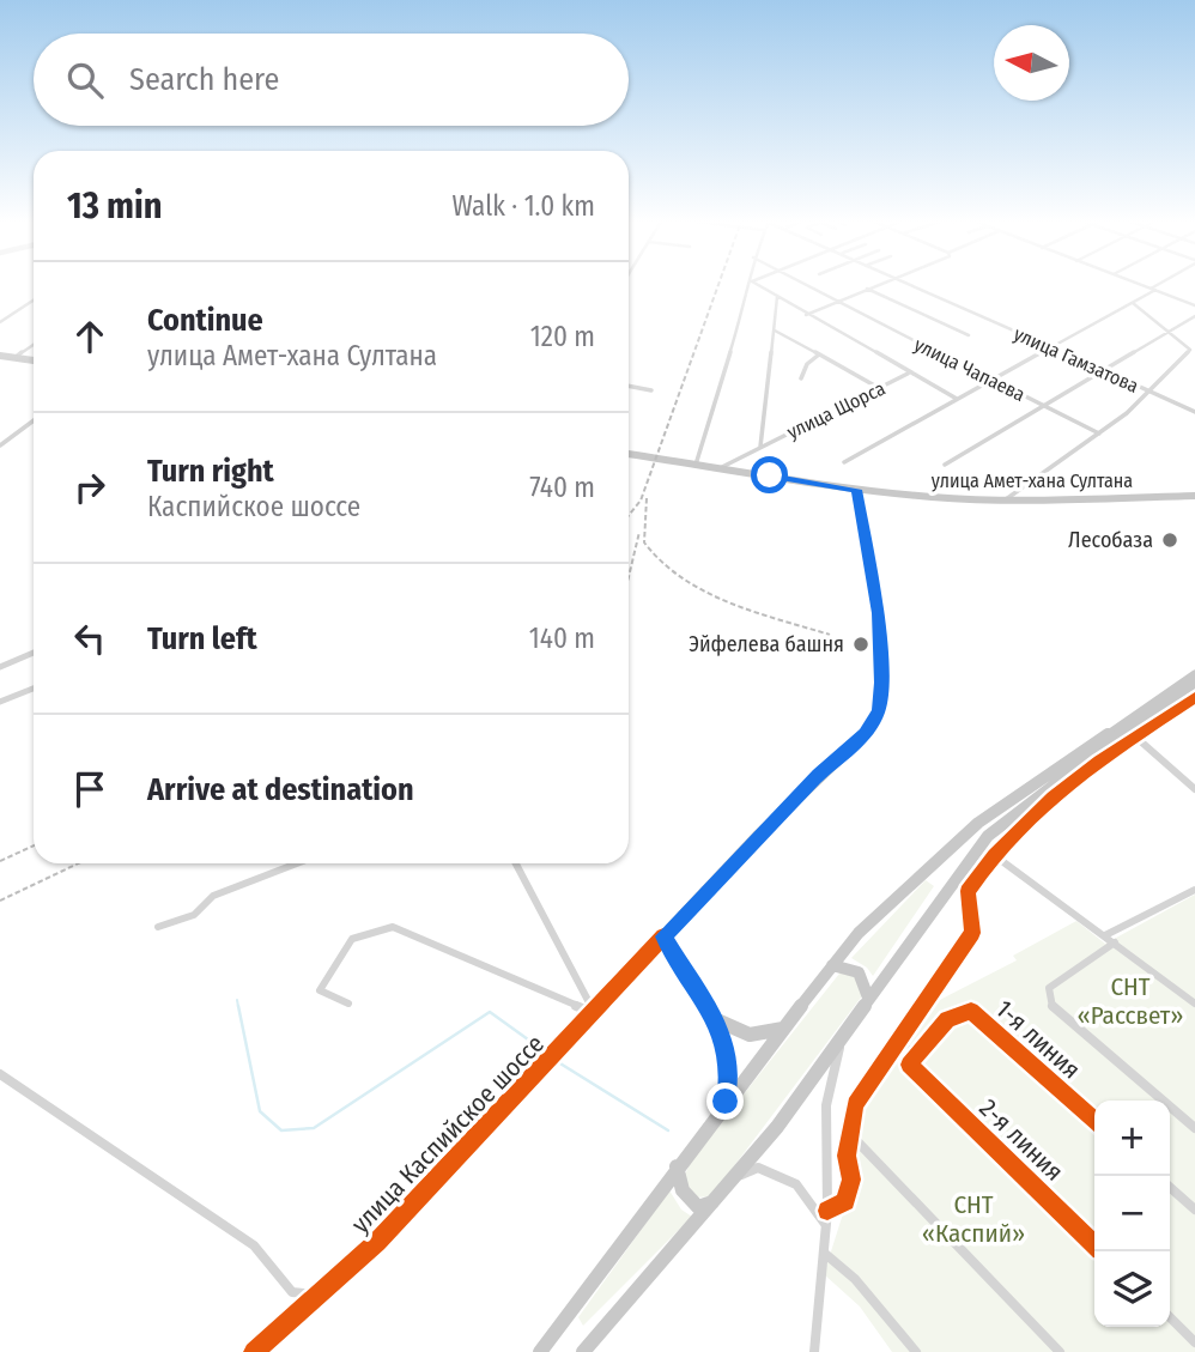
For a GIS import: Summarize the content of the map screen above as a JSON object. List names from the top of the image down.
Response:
{
  "streets": {
    "main road": ["улица Амет-хана Султана"],
    "street": [
      "улица Гамзатова",
      "улица Чапаева",
      "улица Щорса",
      "1-я линия",
      "улица Каспийское шоссе",
      "2-я линия"
    ]
  },
  "crossings": [
    ["улица Щорса", "улица Амет-хана Султана"],
    ["1-я линия", "2-я линия"]
  ],
  "parks": ["СНТ «Рассвет»", "СНТ «Каспий»"],
  "places": ["Лесобаза", "Эйфелева башня"],
  "north": "left",
  "page": {
    "search": "Search here",
    "heading": ["13 min", "Walk · 1.0 km"],
    "list": [
      ["Continue", "улица Амет-хана Султана", "120 m"],
      ["Turn right", "Каспийское шоссе", "740 m"],
      ["Turn left", "140 m"],
      "Arrive at destination"
    ],
    "map_buttons": ["+", "−"]
  }
}
